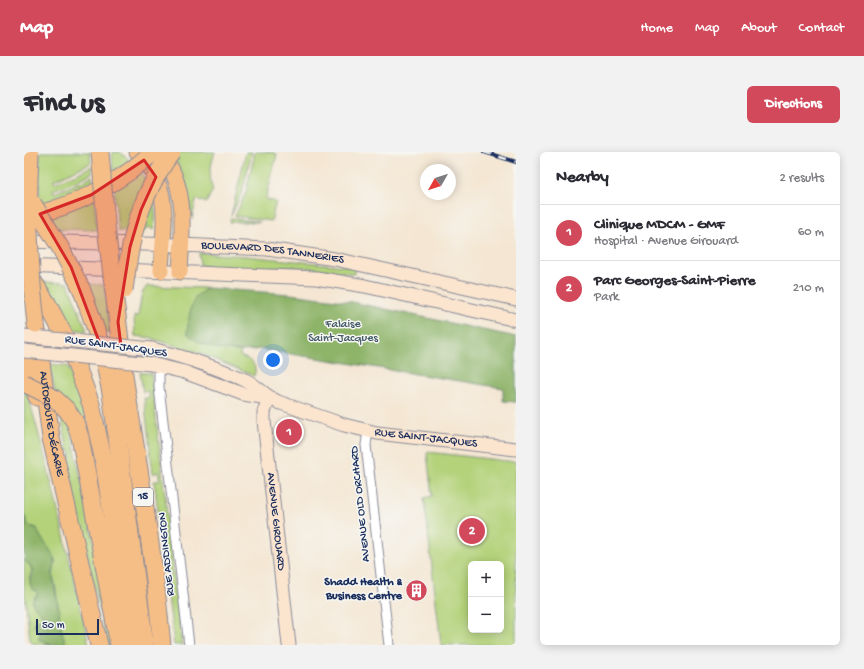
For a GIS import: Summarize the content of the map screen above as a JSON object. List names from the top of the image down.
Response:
{
  "streets": {
    "highway": ["AUTOROUTE DÉCARIE", "15"],
    "main road": ["BOULEVARD DES TANNERIES", "RUE SAINT-JACQUES", "AVENUE GIROUARD"],
    "street": ["AVENUE OLD ORCHARD", "RUE ADDINGTON"]
  },
  "crossings": [
    ["RUE SAINT-JACQUES", "AUTOROUTE DÉCARIE"],
    ["RUE SAINT-JACQUES", "AVENUE OLD ORCHARD"],
    ["RUE SAINT-JACQUES", "AVENUE GIROUARD"],
    ["RUE SAINT-JACQUES", "RUE ADDINGTON"]
  ],
  "parks": ["Falaise Saint-Jacques"],
  "places": {
    "building": ["Shadd Health & Business Centre"]
  },
  "scale_bar": "50 m",
  "north": "bottom left",
  "page": {
    "header": "Map",
    "nav": [
      "Home",
      "Map",
      "About",
      "Contact"
    ],
    "buttons": "Directions",
    "title": "Find us",
    "heading": ["Nearby", "2 results"],
    "list": [
      {
        "mark": "1",
        "name": "Clinique MDCM - GMF",
        "note": "Hospital · Avenue Girouard",
        "value": "60 m"
      },
      {
        "mark": "2",
        "name": "Parc Georges-Saint-Pierre",
        "note": "Park",
        "value": "210 m"
      }
    ],
    "pins": ["1", "2"],
    "map_buttons": ["+", "−"],
    "scale": "50 m"
  }
}
